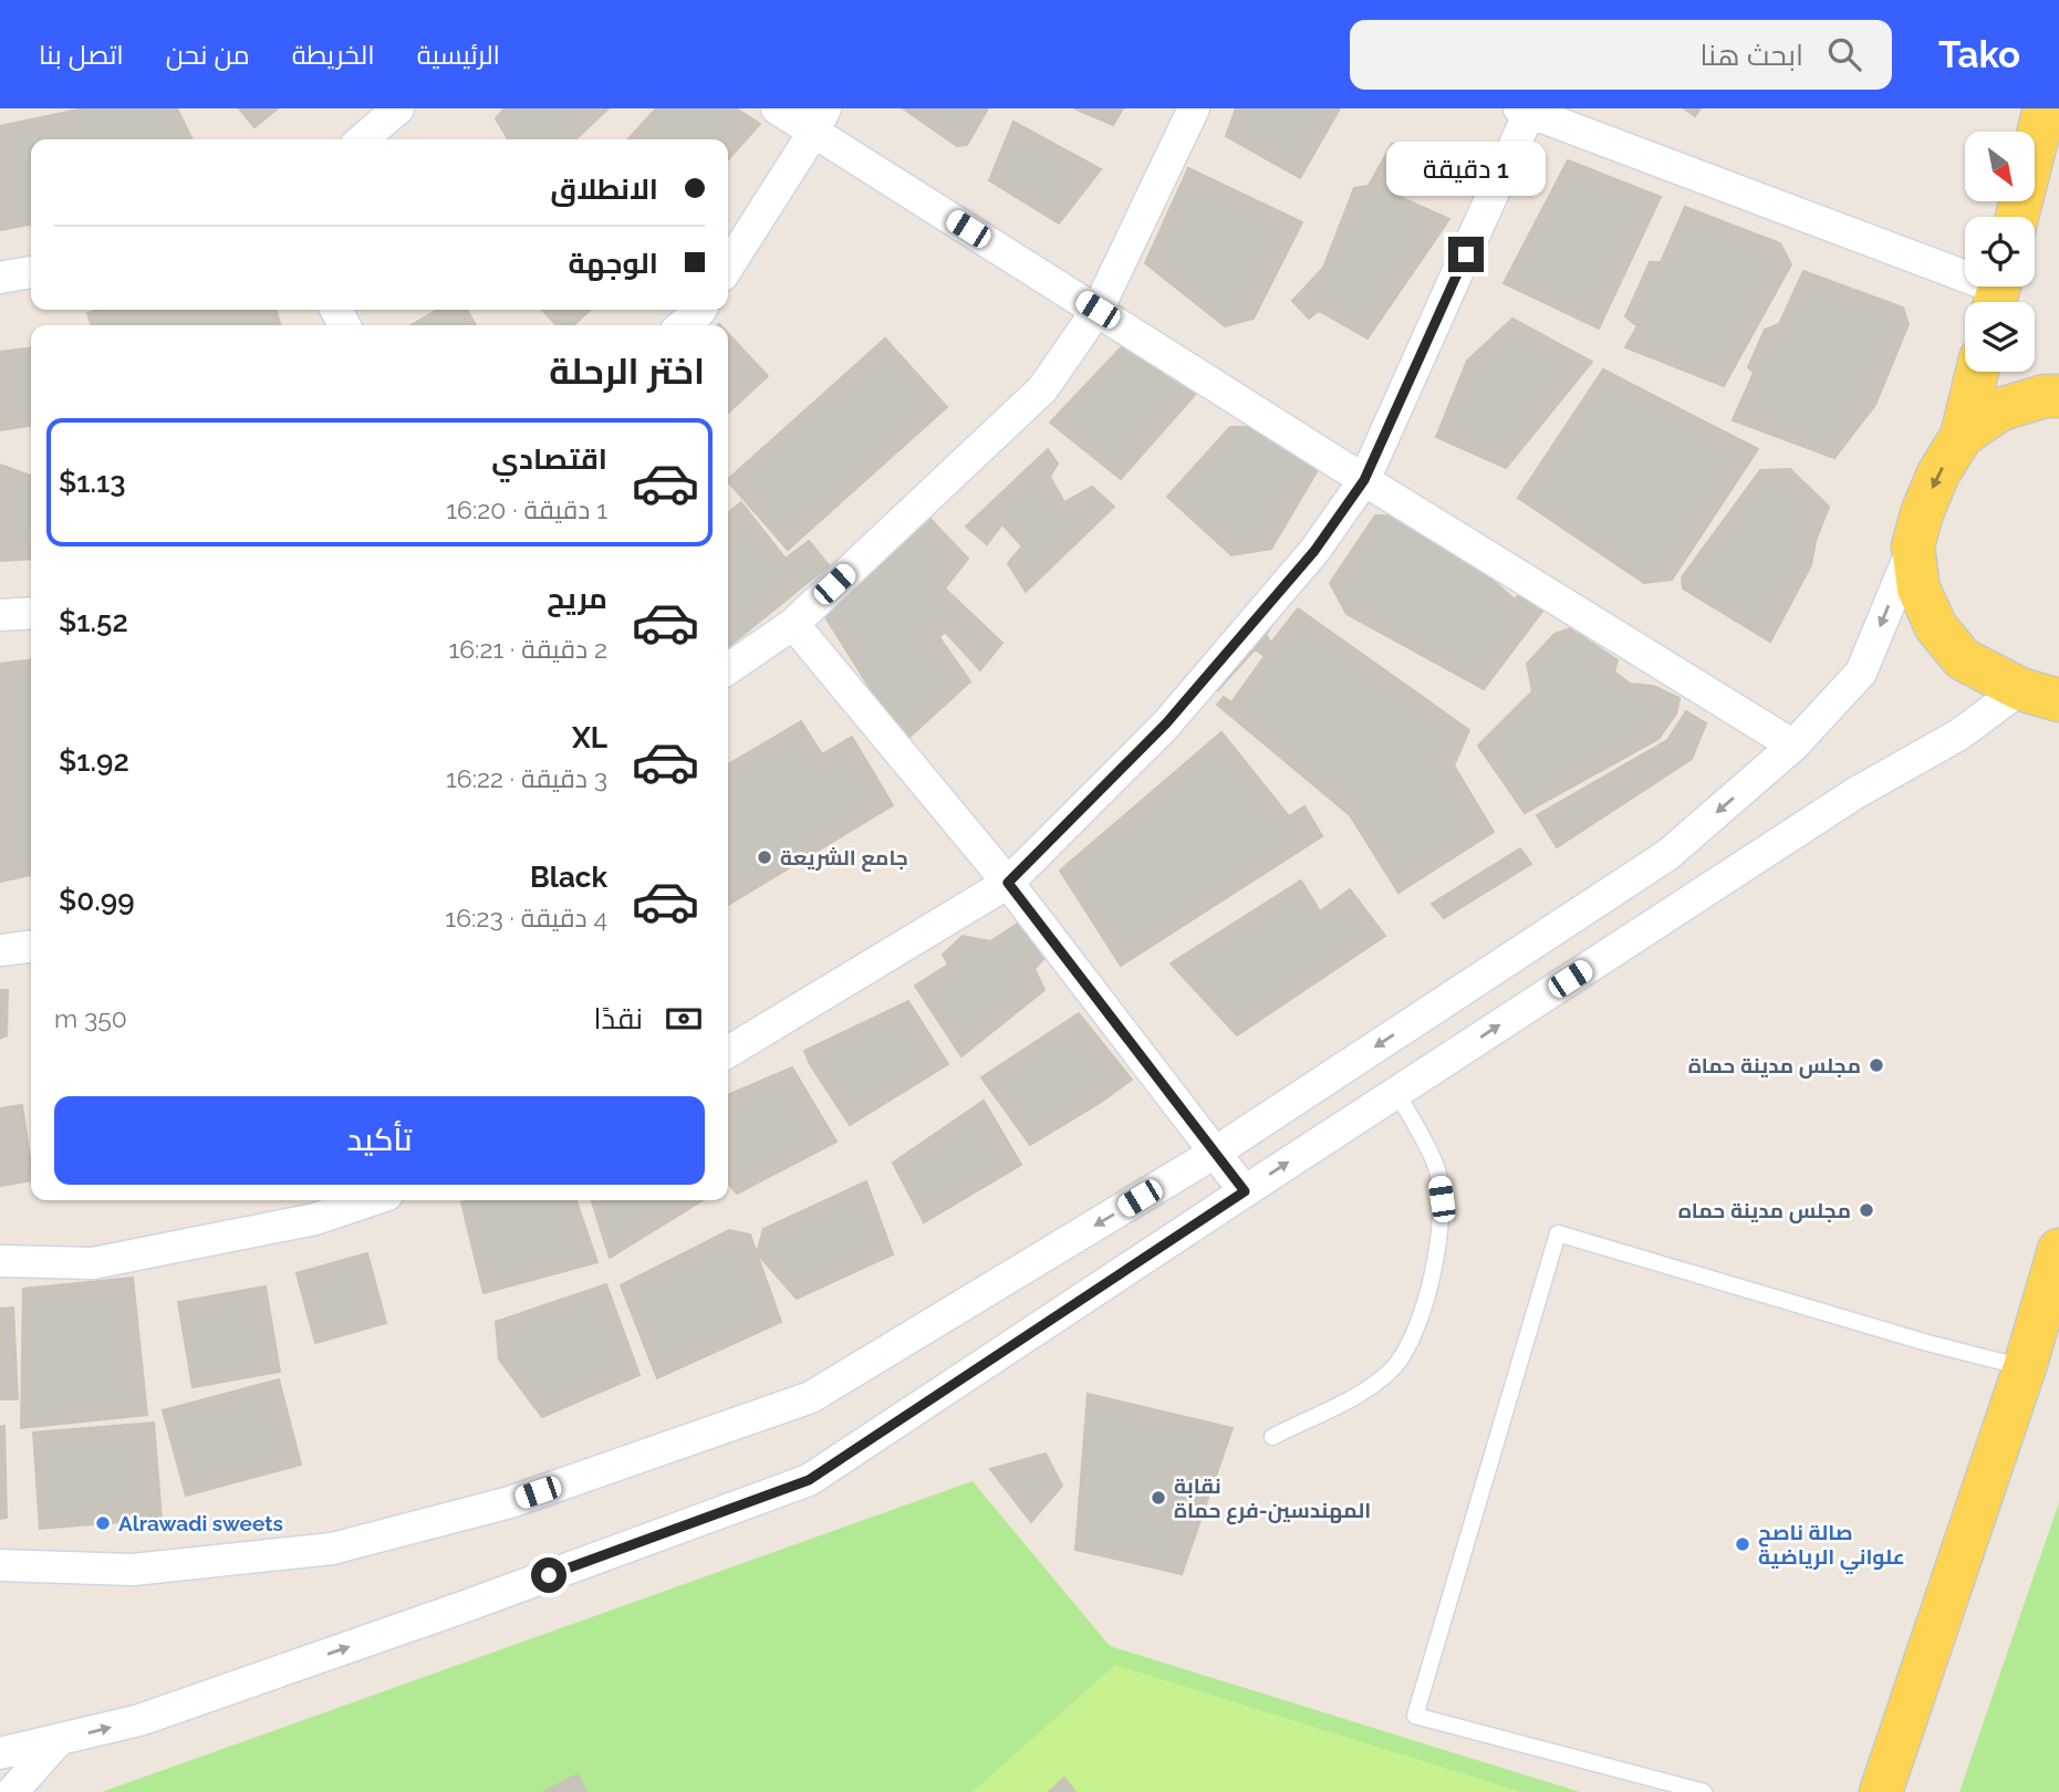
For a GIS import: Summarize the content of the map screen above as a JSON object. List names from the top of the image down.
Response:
{
  "places": [
    "جامع الشريعة",
    "مجلس مدينة حماة",
    "مجلس مدينة حماه",
    "نقابة المهندسين-فرع حماة",
    "Alrawadi sweets",
    "صالة ناصح علواني الرياضية"
  ],
  "north": "bottom right",
  "page": {
    "header": "Tako",
    "search": "ابحث هنا",
    "nav": [
      "الرئيسية",
      "الخريطة",
      "من نحن",
      "اتصل بنا"
    ],
    "banner": ["الانطلاق", "الوجهة"],
    "bubble": "1 دقيقة",
    "heading": "اختر الرحلة",
    "list": [
      {
        "name": "اقتصادي",
        "note": "1 دقيقة · 16:20",
        "value": "$1.13"
      },
      {
        "name": "مريح",
        "note": "2 دقيقة · 16:21",
        "value": "$1.52"
      },
      {
        "name": "XL",
        "note": "3 دقيقة · 16:22",
        "value": "$1.92"
      },
      {
        "name": "Black",
        "note": "4 دقيقة · 16:23",
        "value": "$0.99"
      }
    ],
    "pay": ["نقدًا", "350 m"],
    "buttons": "تأكيد"
  }
}
